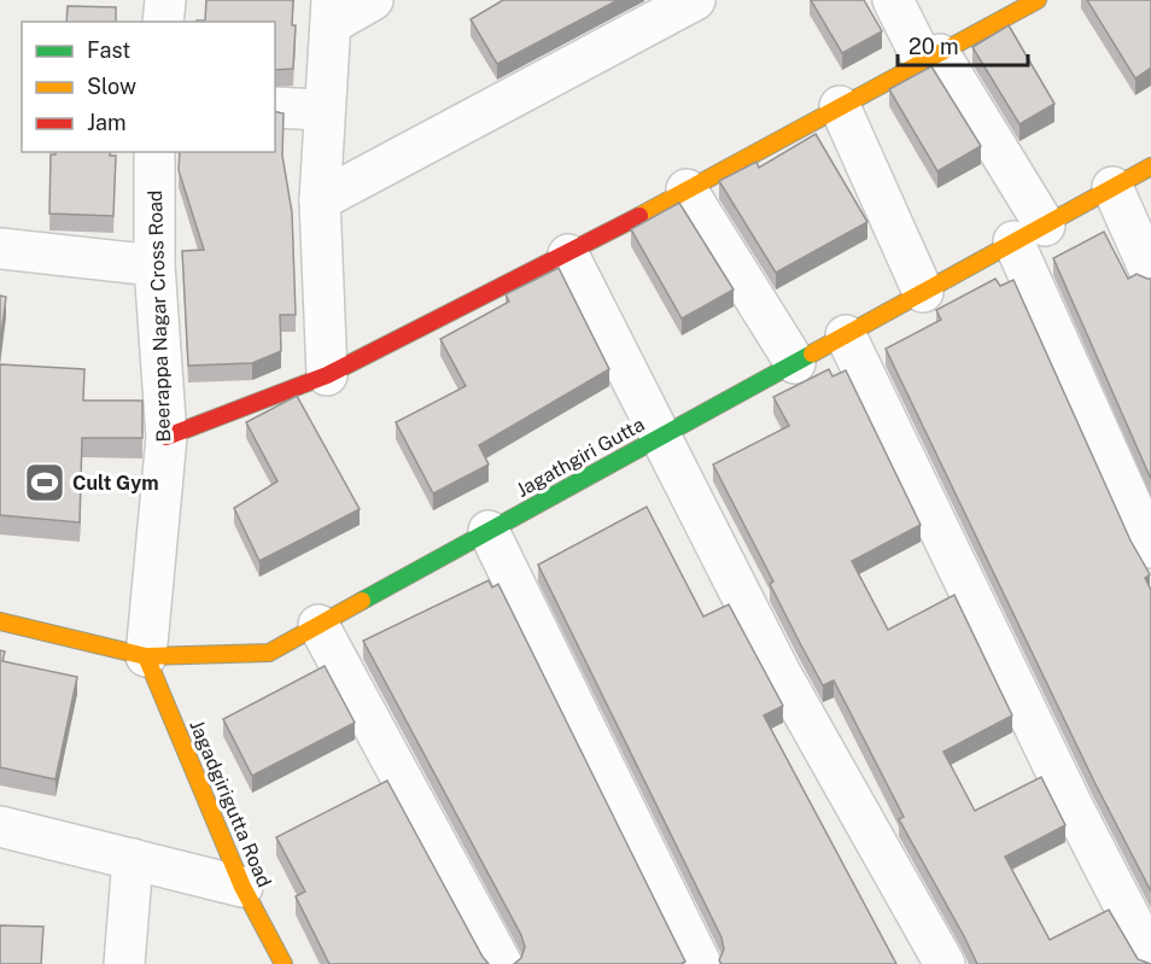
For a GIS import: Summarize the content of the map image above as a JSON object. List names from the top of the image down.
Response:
{
  "streets": {
    "street": ["Beerappa Nagar Cross Road", "Jagathgiri Gutta", "Jagadgirigutta Road"]
  },
  "crossings": [
    ["Beerappa Nagar Cross Road", "Jagathgiri Gutta"],
    ["Beerappa Nagar Cross Road", "Jagadgirigutta Road"],
    ["Jagathgiri Gutta", "Jagadgirigutta Road"]
  ],
  "places": {
    "sports": ["Cult Gym"]
  },
  "legend": ["Fast", "Slow", "Jam"],
  "scale_bar": "20 m"
}
